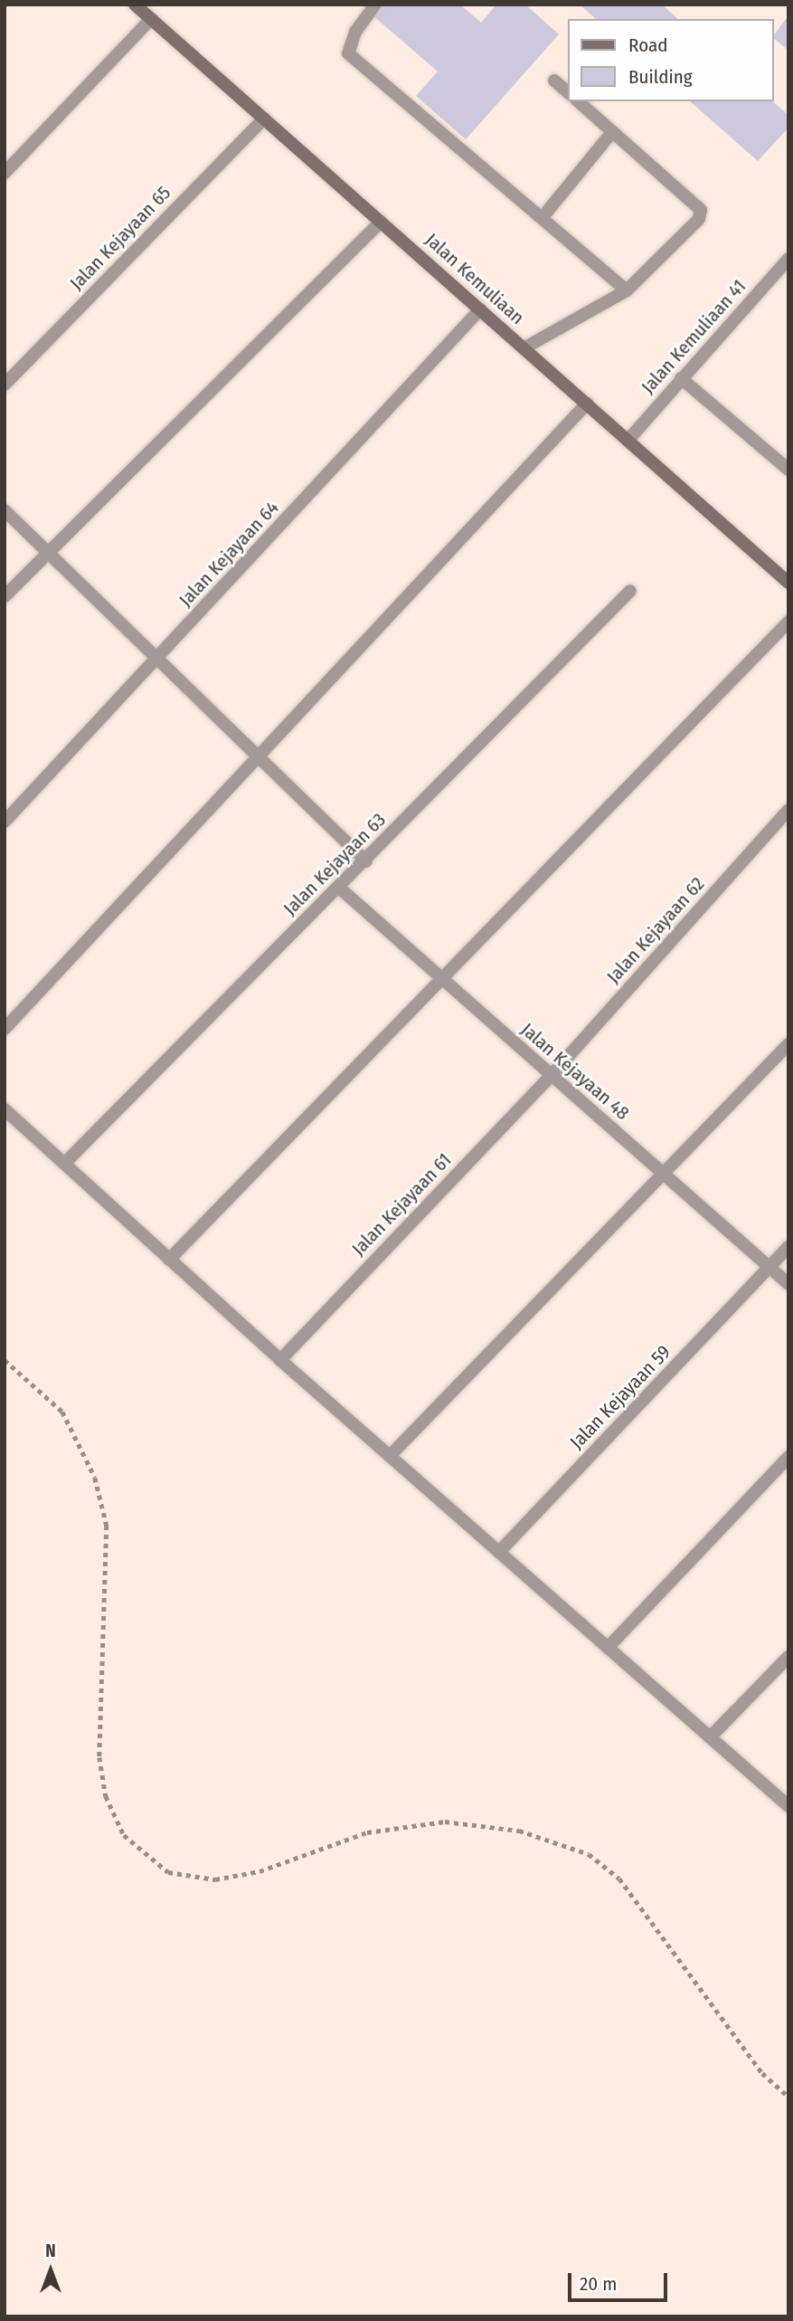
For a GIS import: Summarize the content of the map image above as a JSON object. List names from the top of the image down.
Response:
{
  "streets": {
    "street": [
      "Jalan Kejayaan 65",
      "Jalan Kemuliaan",
      "Jalan Kemuliaan 41",
      "Jalan Kejayaan 64",
      "Jalan Kejayaan 63",
      "Jalan Kejayaan 62",
      "Jalan Kejayaan 48",
      "Jalan Kejayaan 61",
      "Jalan Kejayaan 59"
    ]
  },
  "crossings": [
    ["Jalan Kejayaan 65", "Jalan Kemuliaan"],
    ["Jalan Kemuliaan", "Jalan Kemuliaan 41"],
    ["Jalan Kemuliaan", "Jalan Kejayaan 64"],
    ["Jalan Kejayaan 63", "Jalan Kejayaan 48"],
    ["Jalan Kejayaan 62", "Jalan Kejayaan 48"],
    ["Jalan Kejayaan 62", "Jalan Kejayaan 61"],
    ["Jalan Kejayaan 48", "Jalan Kejayaan 61"],
    ["Jalan Kejayaan 48", "Jalan Kejayaan 59"]
  ],
  "legend": ["Road", "Building"],
  "scale_bar": "20 m",
  "north": "top"
}
